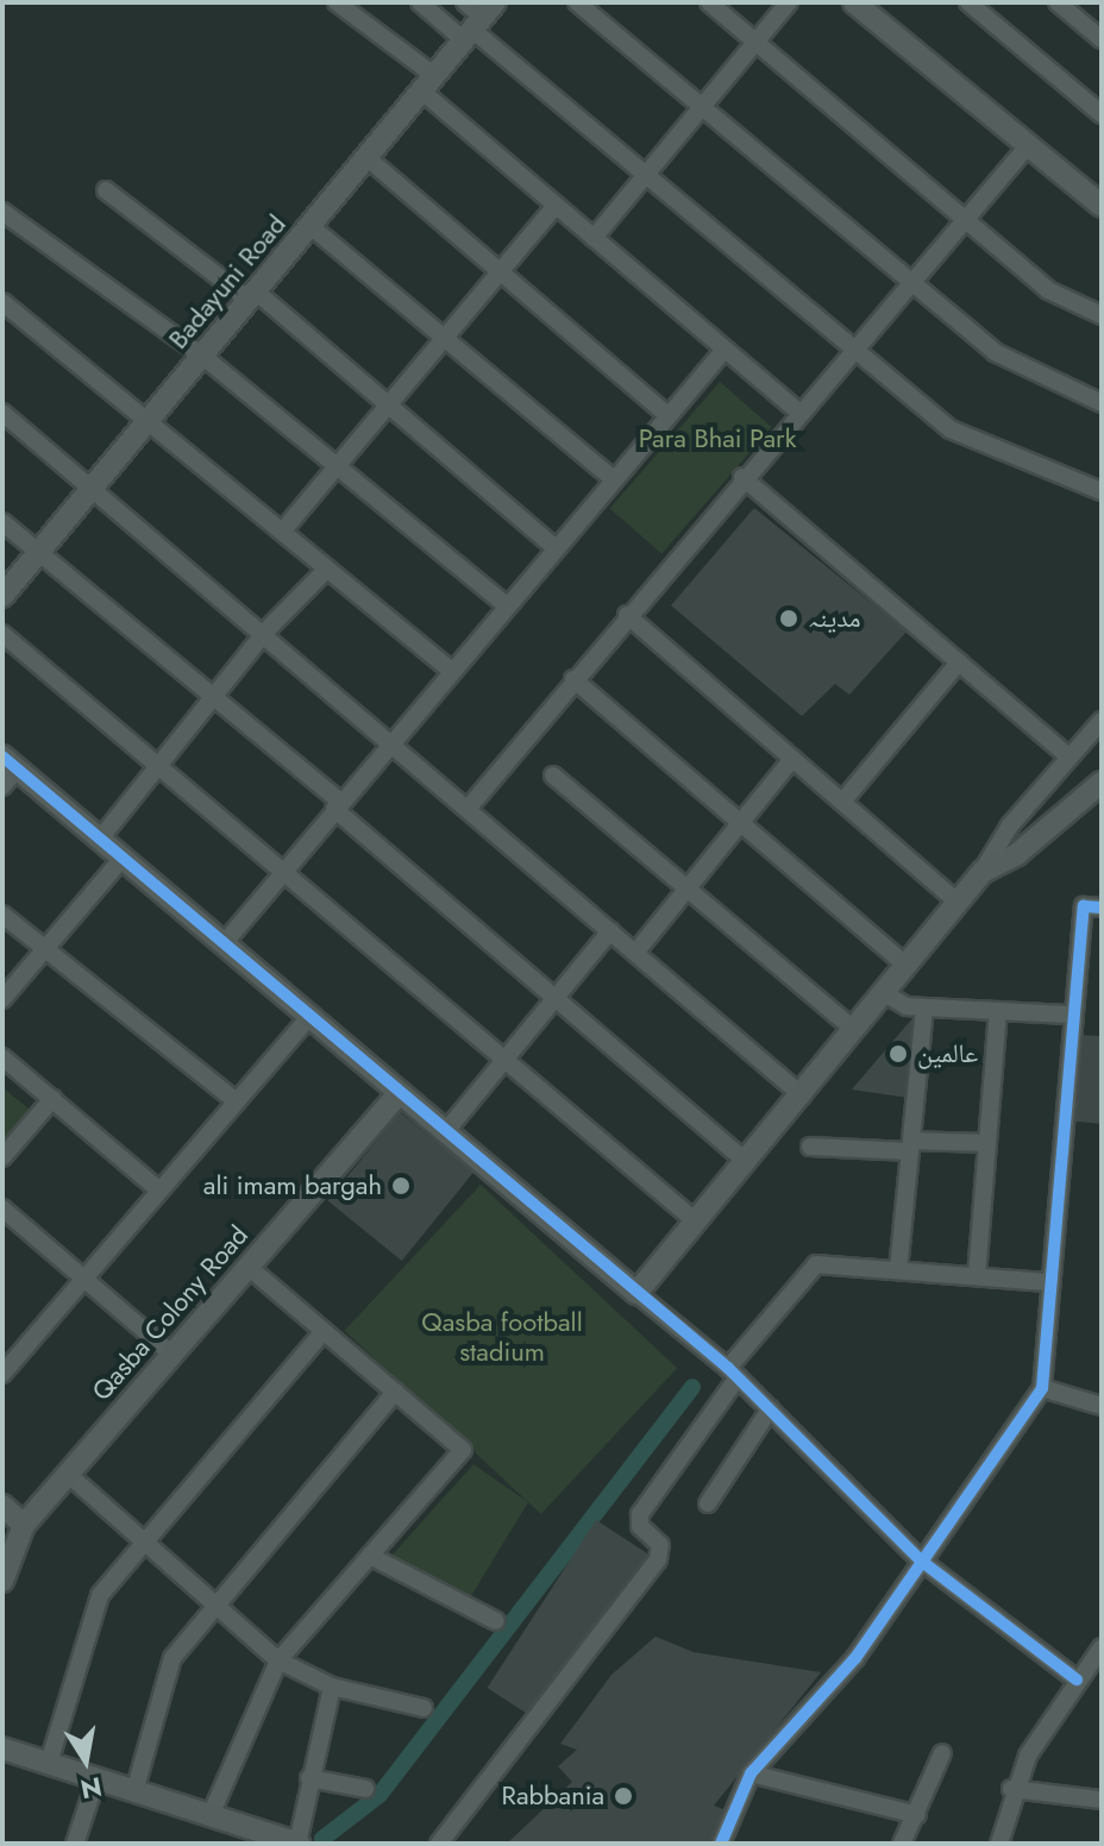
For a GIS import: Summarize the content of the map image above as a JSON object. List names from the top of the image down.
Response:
{
  "streets": {
    "street": ["Badayuni Road", "Qasba Colony Road"]
  },
  "parks": ["Para Bhai Park", "Qasba football stadium"],
  "places": [
    "مدینہ",
    "عالمین",
    "ali imam bargah",
    "Rabbania"
  ],
  "north": "bottom"
}
